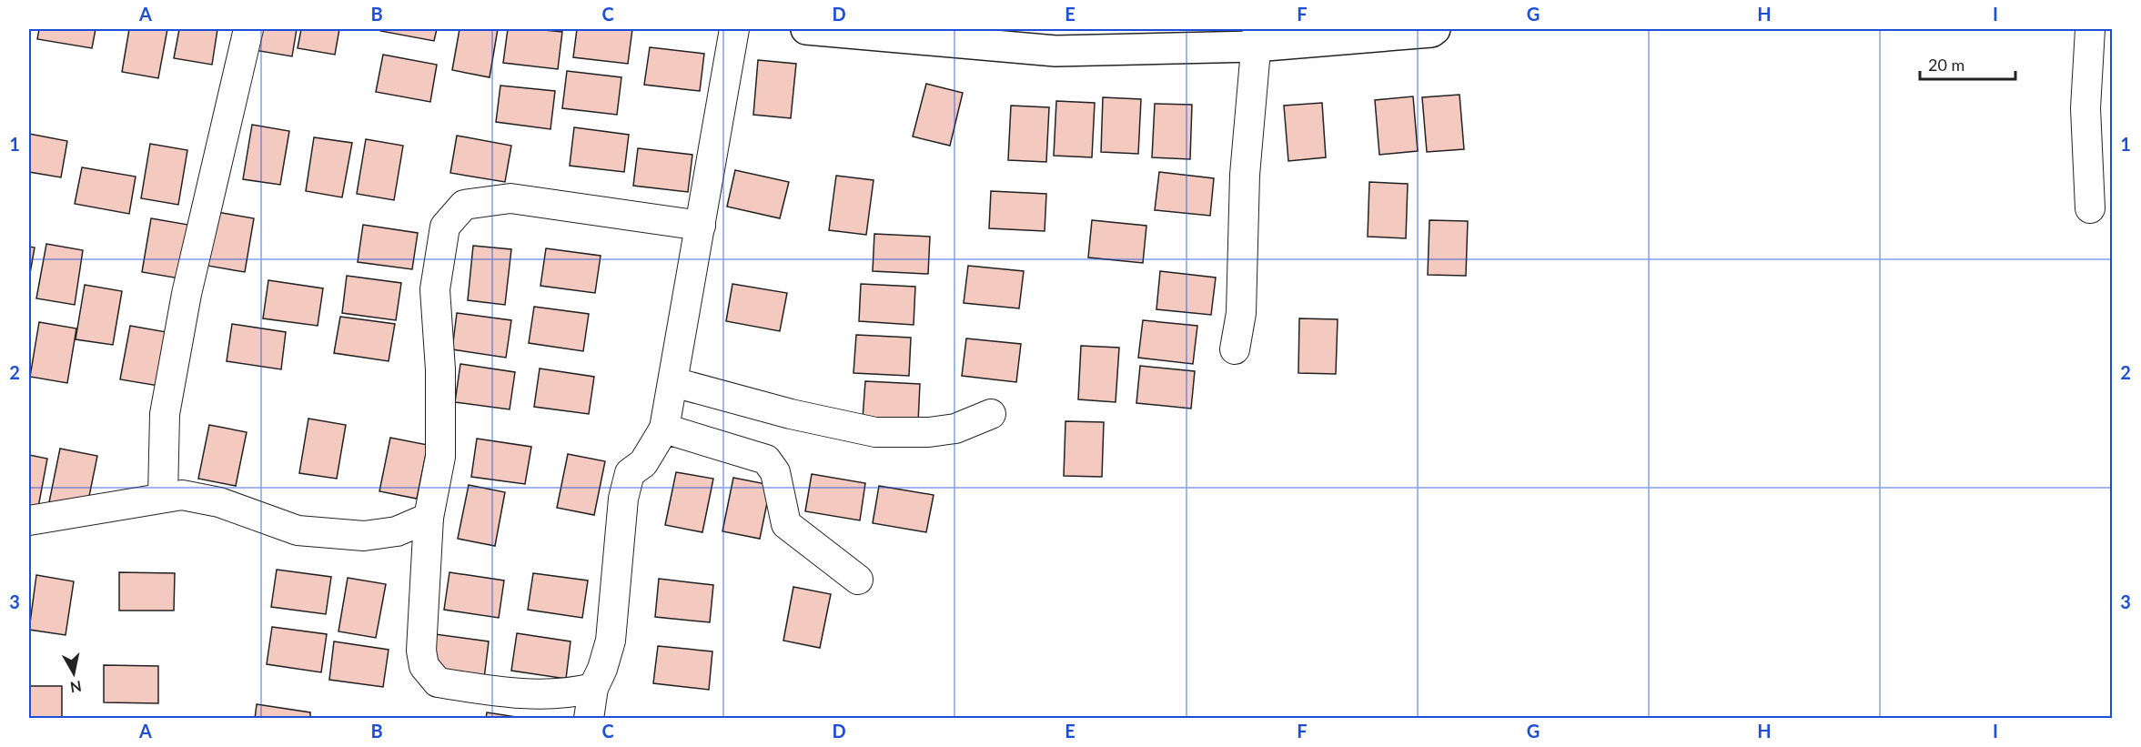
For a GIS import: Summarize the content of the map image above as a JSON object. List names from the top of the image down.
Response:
{
  "scale_bar": "20 m",
  "north": "bottom",
  "grid": {
    "columns": [
      "A",
      "B",
      "C",
      "D",
      "E",
      "F",
      "G",
      "H",
      "I"
    ],
    "rows": ["1", "2", "3"]
  }
}
